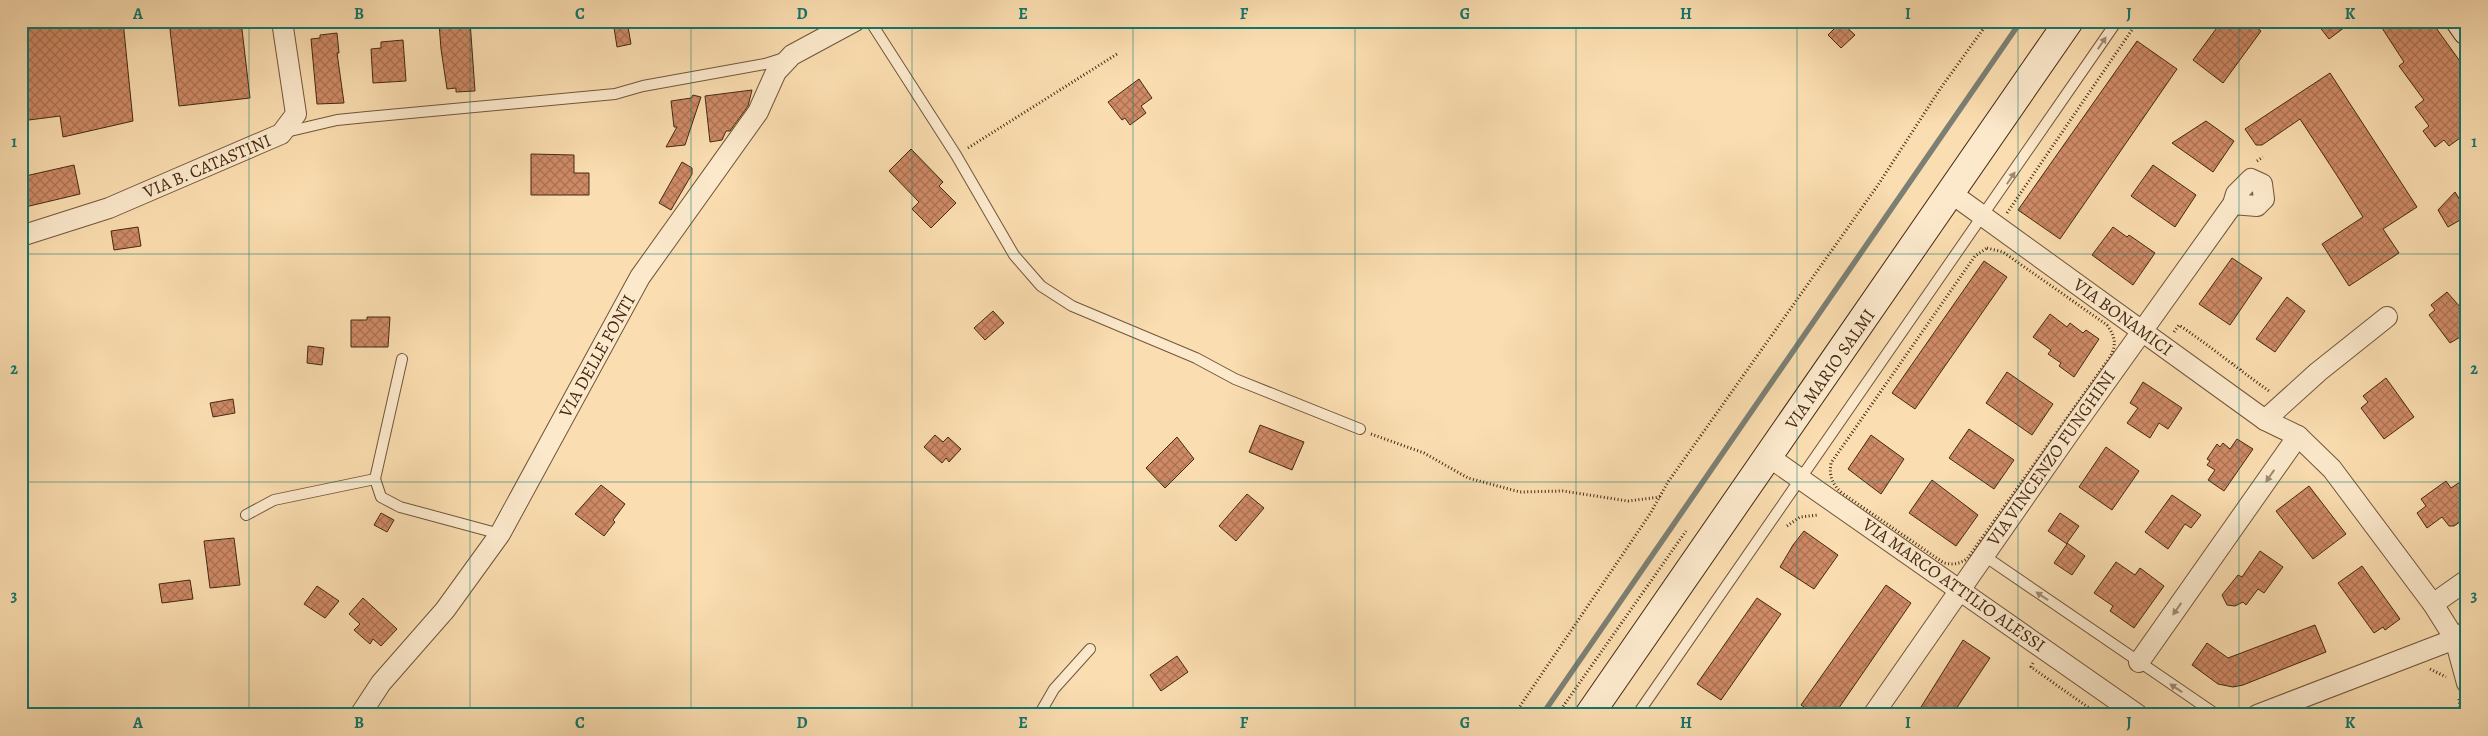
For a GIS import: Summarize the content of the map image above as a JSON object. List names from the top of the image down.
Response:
{
  "streets": {
    "street": [
      "VIA B. CATASTINI",
      "VIA BONAMICI",
      "VIA DELLE FONTI",
      "VIA MARIO SALMI",
      "VIA VINCENZO FUNGHINI",
      "VIA MARCO ATTILIO ALESSI"
    ]
  },
  "crossings": [
    ["VIA BONAMICI", "VIA MARIO SALMI"],
    ["VIA BONAMICI", "VIA VINCENZO FUNGHINI"],
    ["VIA MARIO SALMI", "VIA MARCO ATTILIO ALESSI"],
    ["VIA VINCENZO FUNGHINI", "VIA MARCO ATTILIO ALESSI"]
  ],
  "grid": {
    "columns": [
      "A",
      "B",
      "C",
      "D",
      "E",
      "F",
      "G",
      "H",
      "I",
      "J",
      "K"
    ],
    "rows": ["1", "2", "3"]
  }
}
